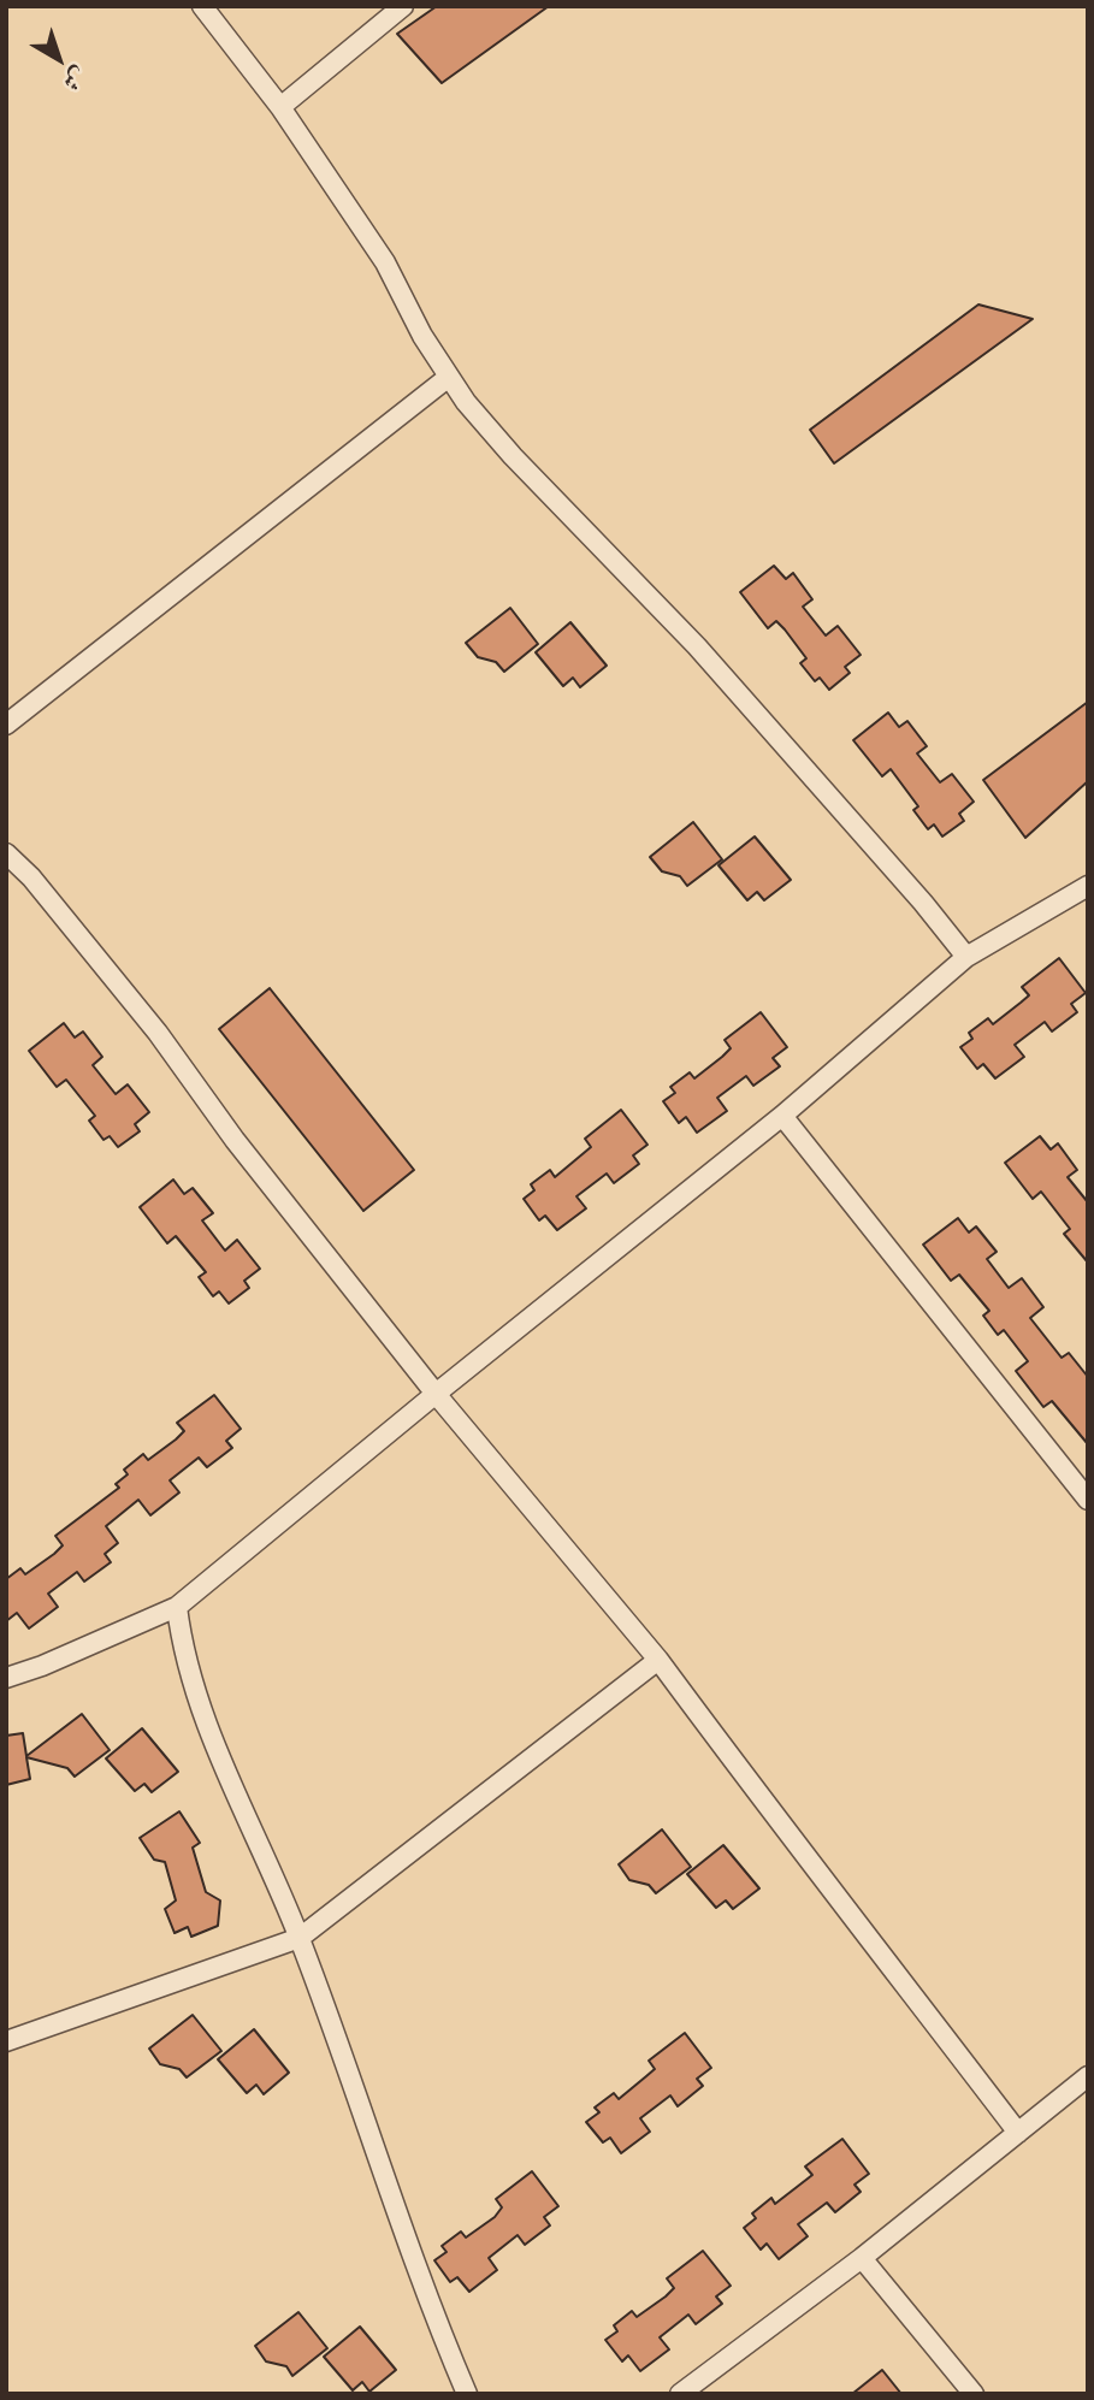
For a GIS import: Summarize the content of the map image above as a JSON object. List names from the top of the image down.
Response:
{
  "north": "bottom right"
}
